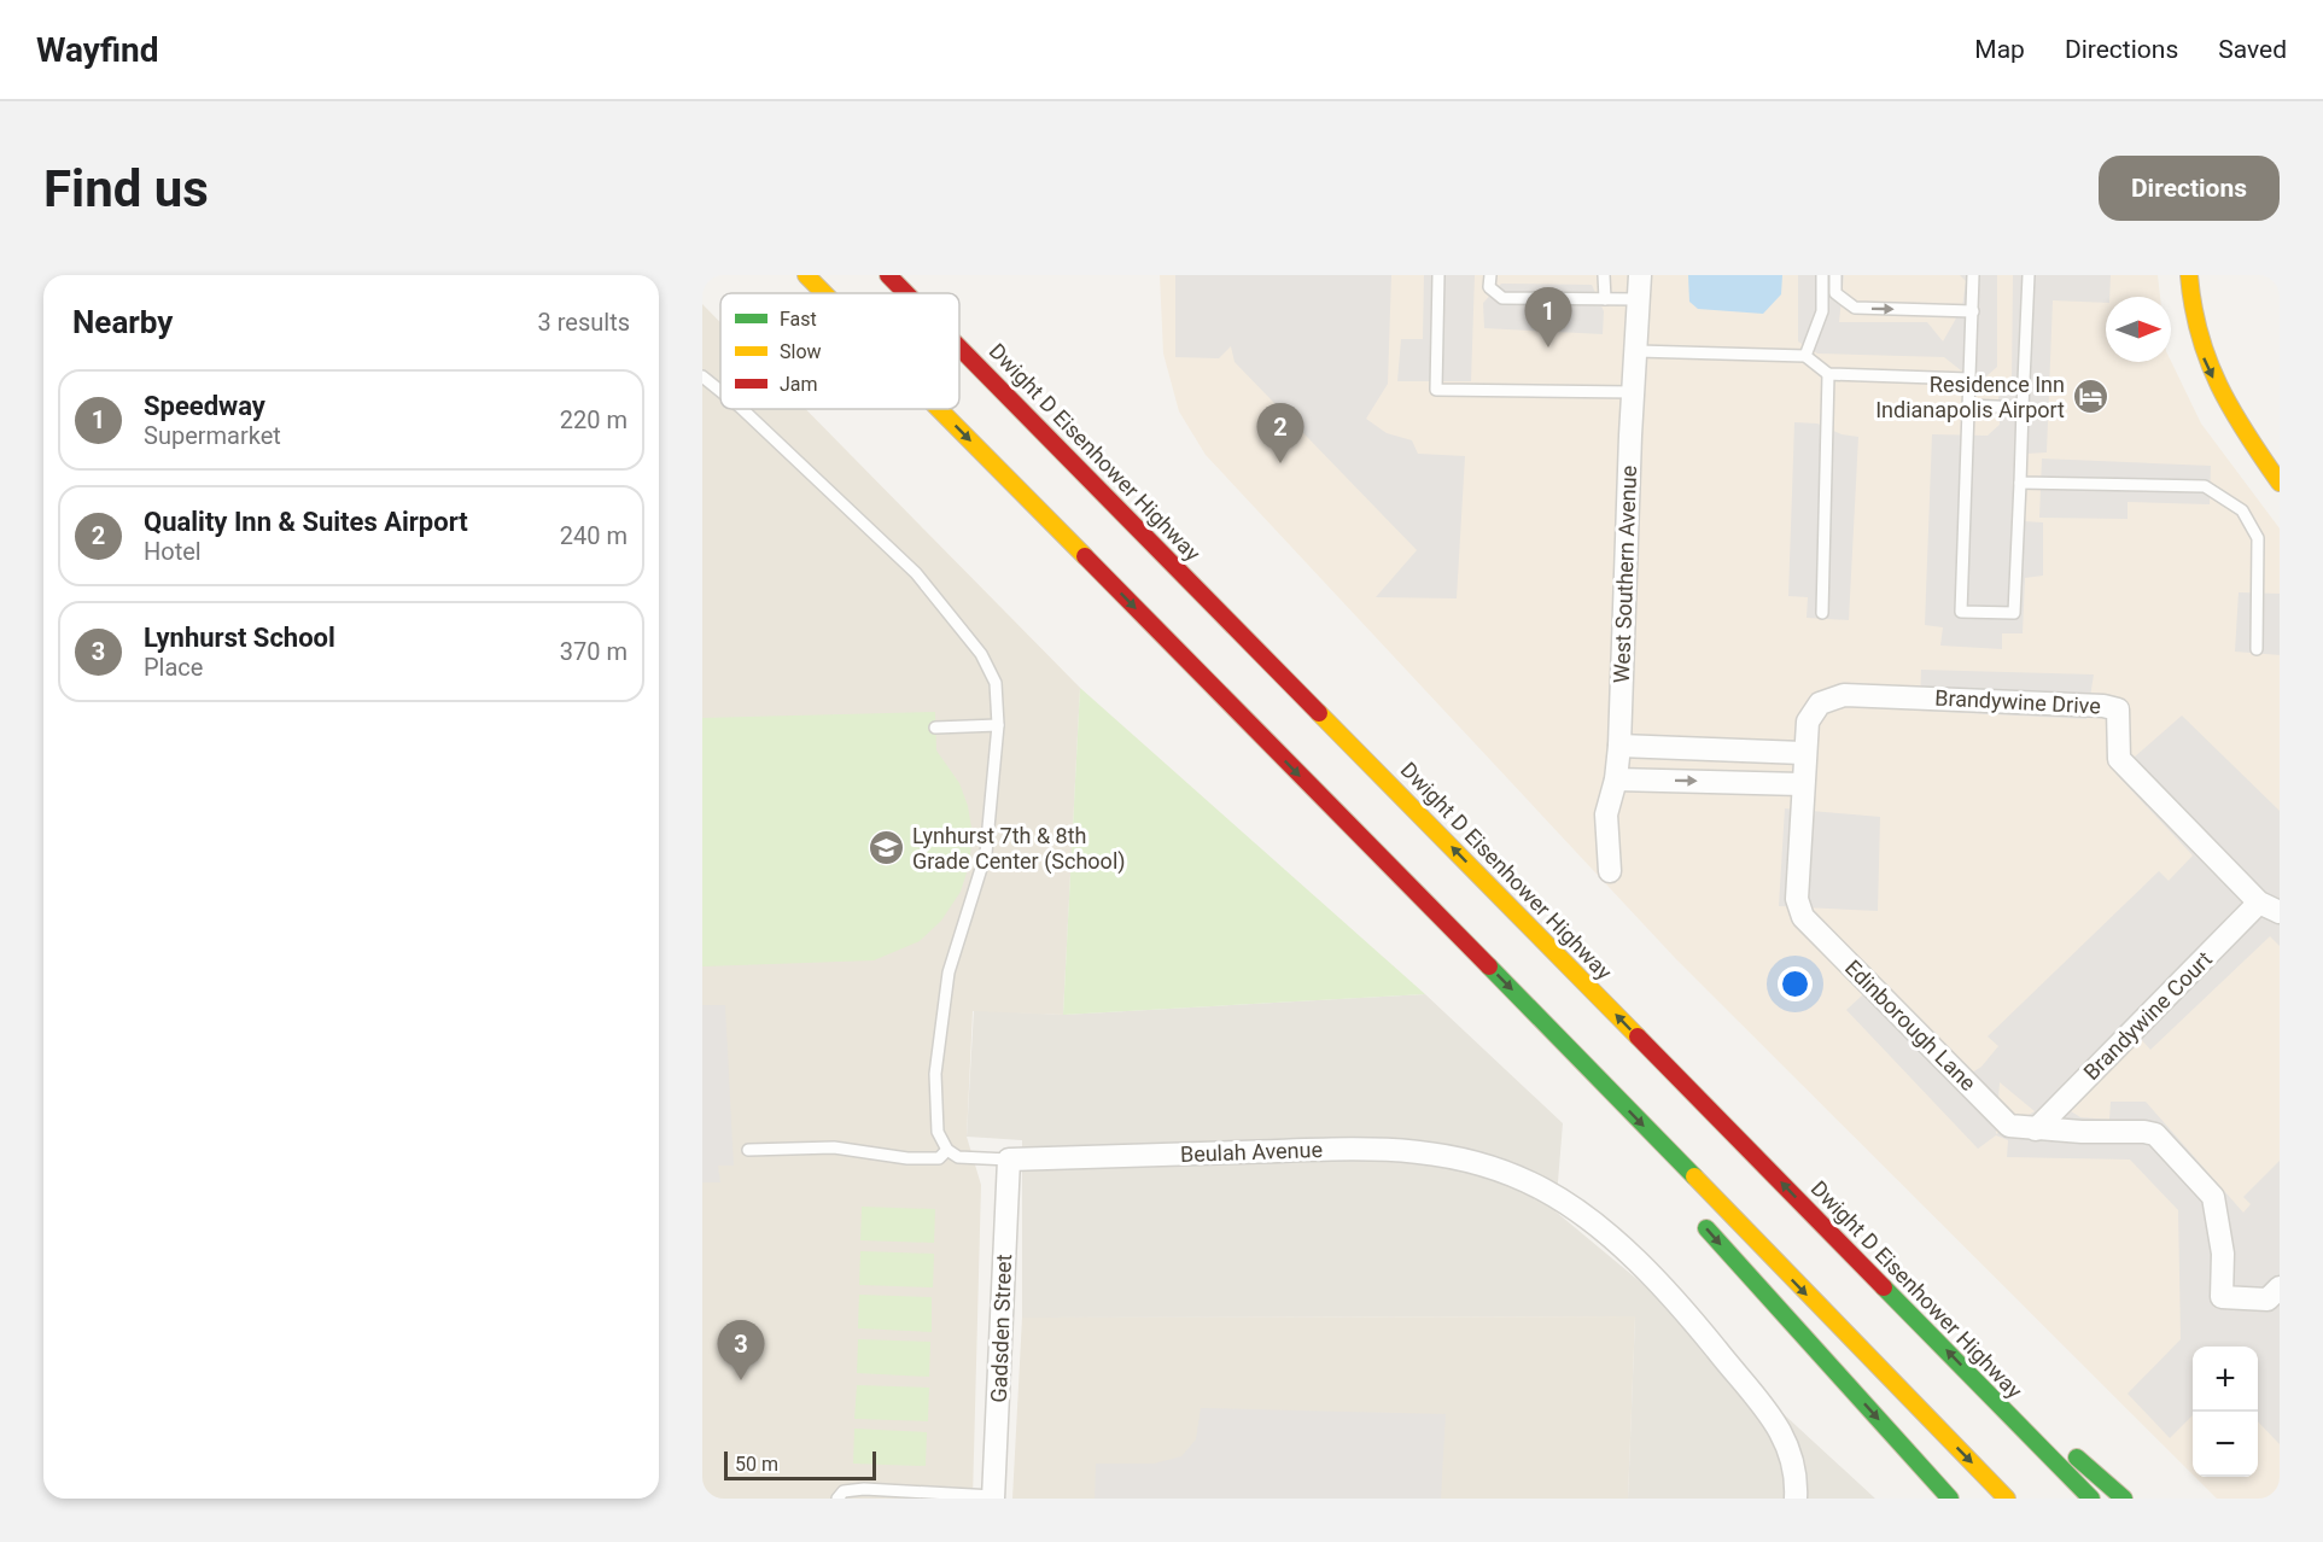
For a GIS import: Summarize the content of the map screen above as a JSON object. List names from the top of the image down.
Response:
{
  "streets": {
    "highway": ["Dwight D Eisenhower Highway"],
    "street": [
      "West Southern Avenue",
      "Brandywine Drive",
      "Brandywine Court",
      "Edinborough Lane",
      "Beulah Avenue",
      "Gadsden Street"
    ]
  },
  "crossings": [
    ["Brandywine Drive", "Brandywine Court"],
    ["Brandywine Drive", "Edinborough Lane"],
    ["Brandywine Court", "Edinborough Lane"],
    ["Beulah Avenue", "Gadsden Street"]
  ],
  "places": {
    "hotel": ["Residence Inn Indianapolis Airport"],
    "school or university": ["Lynhurst 7th & 8th Grade Center (School)"]
  },
  "legend": ["Fast", "Slow", "Jam"],
  "scale_bar": "50 m",
  "north": "right",
  "page": {
    "header": "Wayfind",
    "nav": ["Map", "Directions", "Saved"],
    "buttons": "Directions",
    "title": "Find us",
    "heading": ["Nearby", "3 results"],
    "pins": ["1", "2", "3"],
    "list": [
      {
        "mark": "1",
        "name": "Speedway",
        "note": "Supermarket",
        "value": "220 m"
      },
      {
        "mark": "2",
        "name": "Quality Inn & Suites Airport",
        "note": "Hotel",
        "value": "240 m"
      },
      {
        "mark": "3",
        "name": "Lynhurst School",
        "note": "Place",
        "value": "370 m"
      }
    ],
    "map_buttons": ["+", "−"],
    "scale": "50 m"
  }
}
